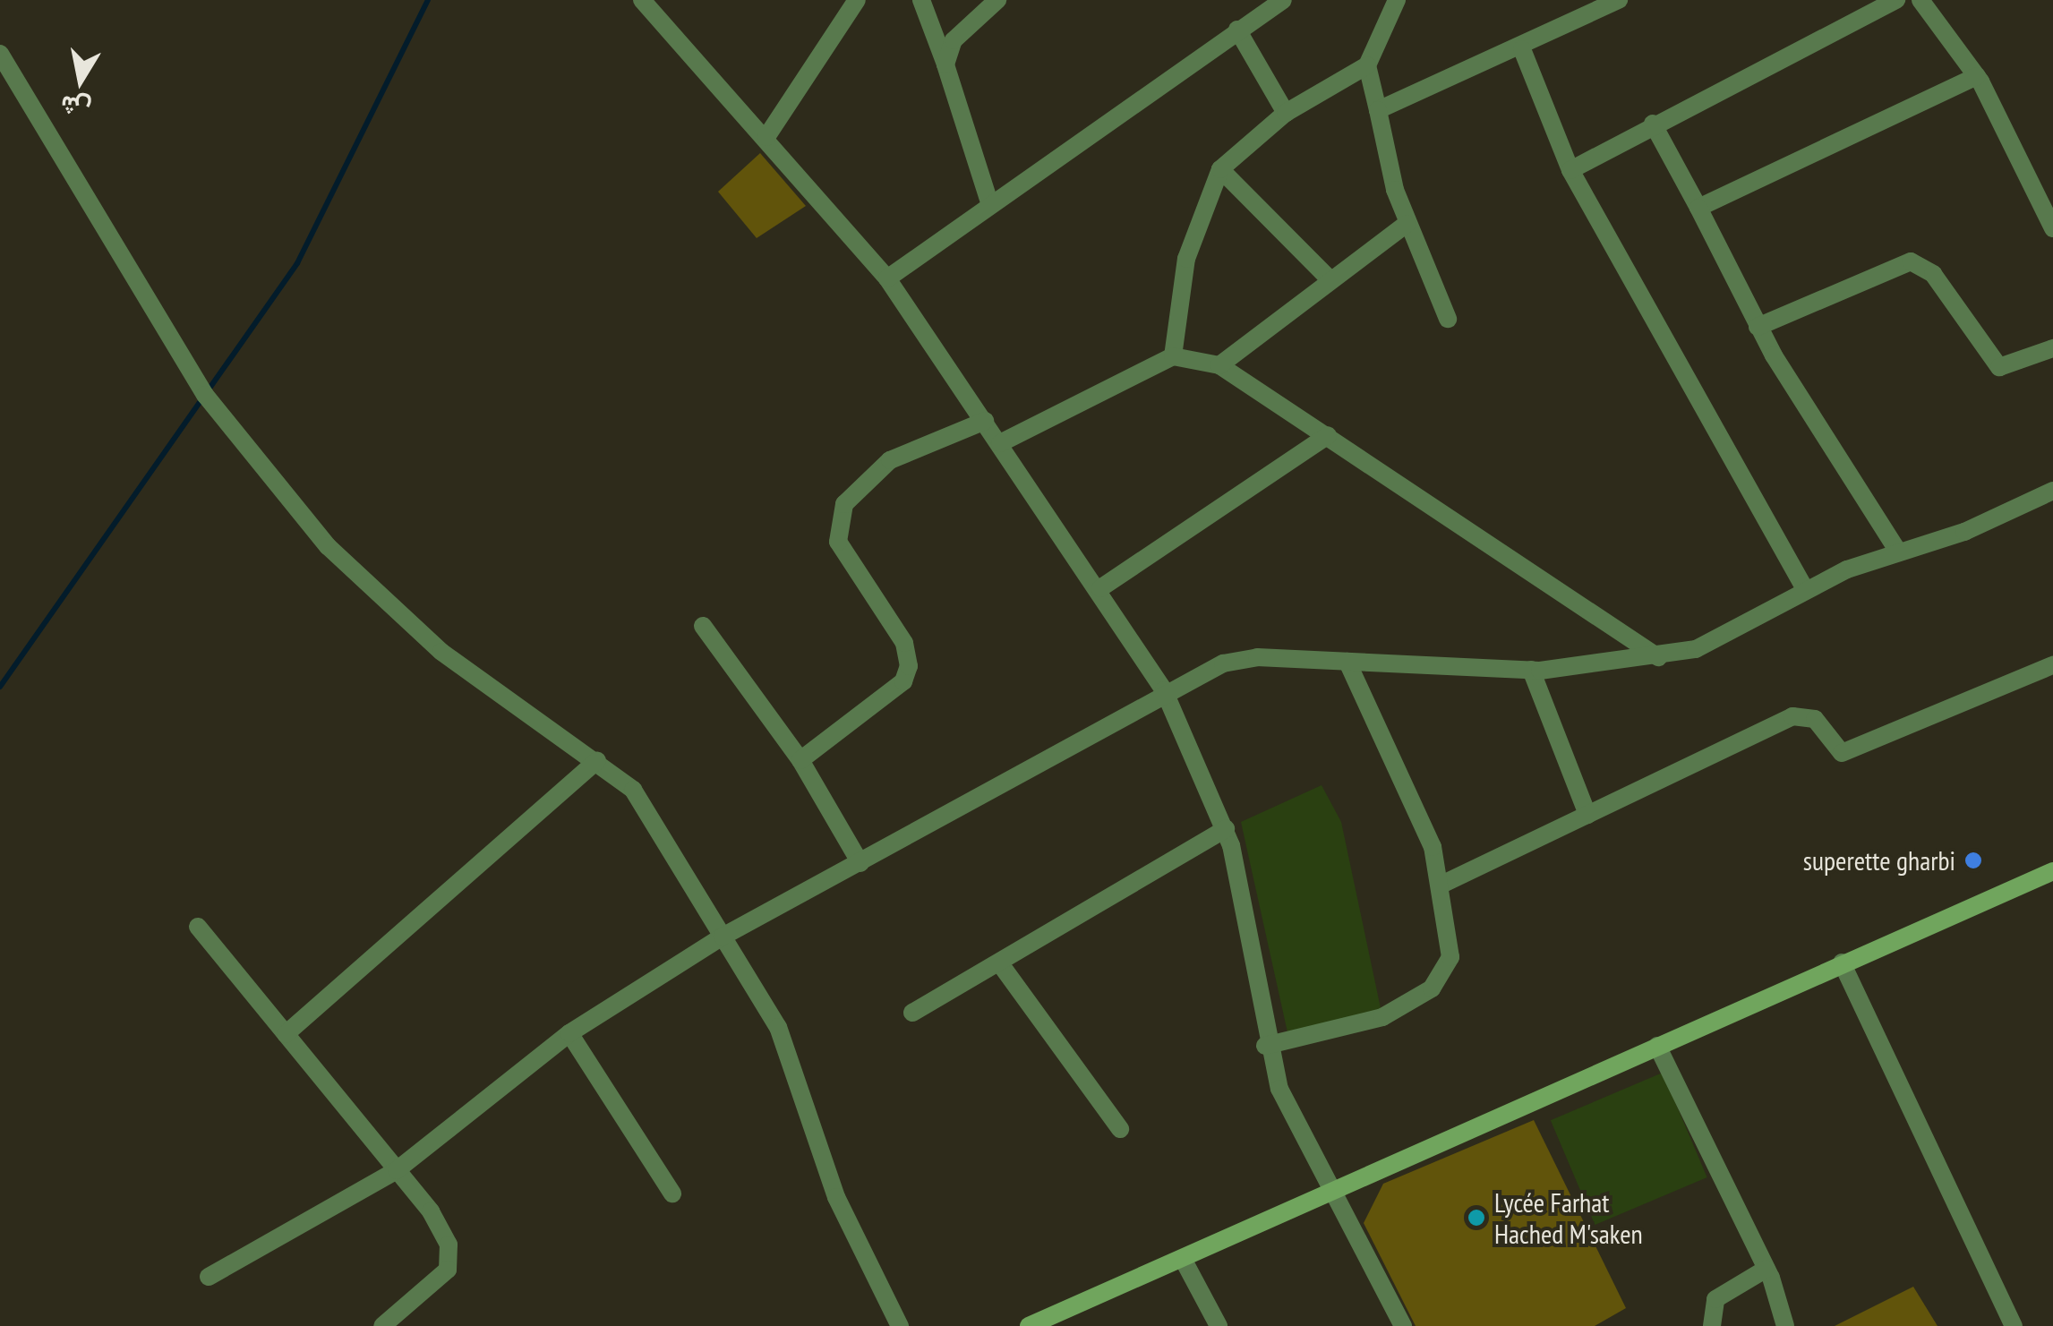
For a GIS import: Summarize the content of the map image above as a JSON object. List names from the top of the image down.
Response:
{
  "places": ["superette gharbi", "Lycée Farhat Hached M'saken"],
  "north": "bottom"
}
